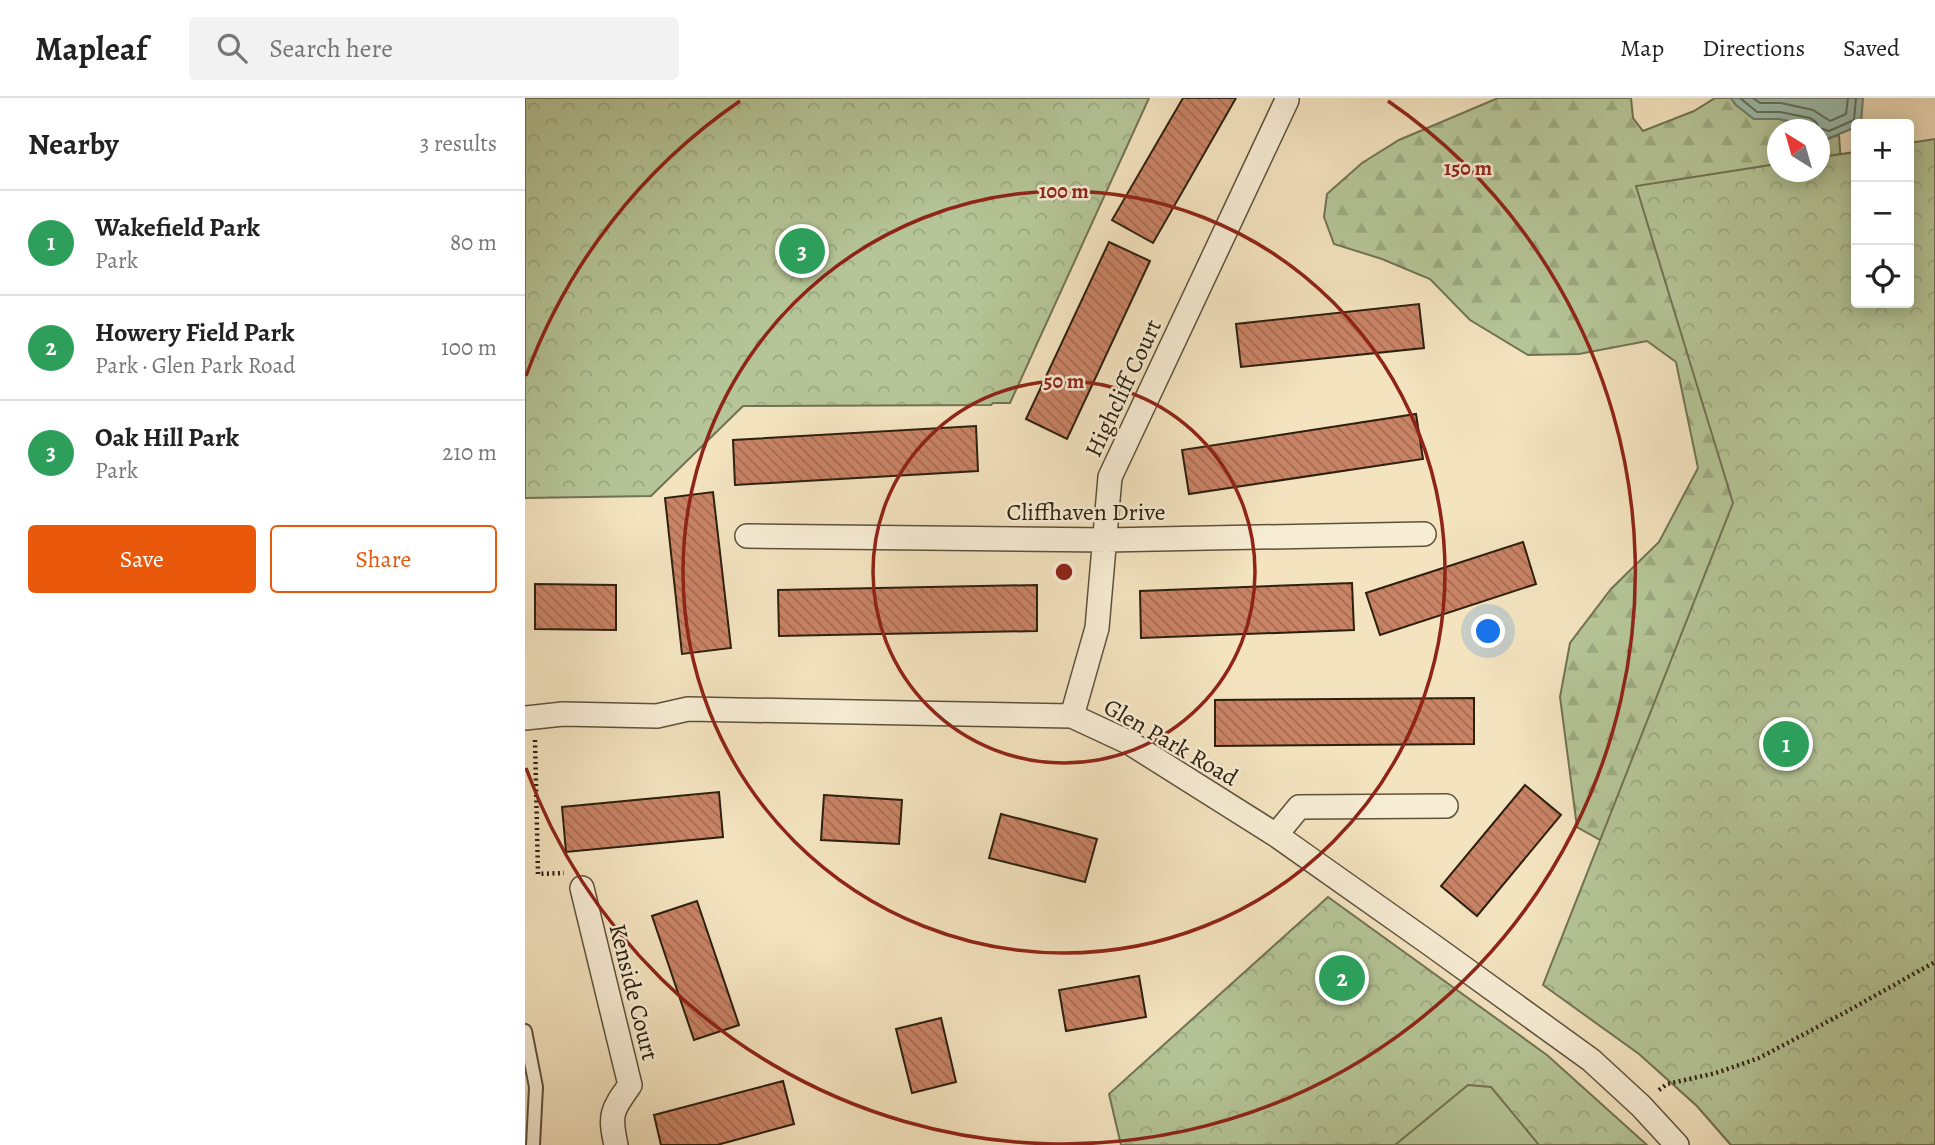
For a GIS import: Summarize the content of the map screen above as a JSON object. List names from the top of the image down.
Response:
{
  "streets": {
    "street": [
      "Highcliff Court",
      "Cliffhaven Drive",
      "Glen Park Road",
      "Kenside Court"
    ]
  },
  "crossings": [
    ["Highcliff Court", "Cliffhaven Drive"],
    ["Highcliff Court", "Glen Park Road"]
  ],
  "north": "top left",
  "page": {
    "header": "Mapleaf",
    "search": "Search here",
    "nav": ["Map", "Directions", "Saved"],
    "heading": ["Nearby", "3 results"],
    "map_buttons": ["+", "−"],
    "list": [
      {
        "mark": "1",
        "name": "Wakefield Park",
        "note": "Park",
        "value": "80 m"
      },
      {
        "mark": "2",
        "name": "Howery Field Park",
        "note": "Park · Glen Park Road",
        "value": "100 m"
      },
      {
        "mark": "3",
        "name": "Oak Hill Park",
        "note": "Park",
        "value": "210 m"
      }
    ],
    "pins": ["3", "1", "2"],
    "buttons": ["Save", "Share"]
  },
  "rings": ["150 m", "100 m", "50 m"]
}
